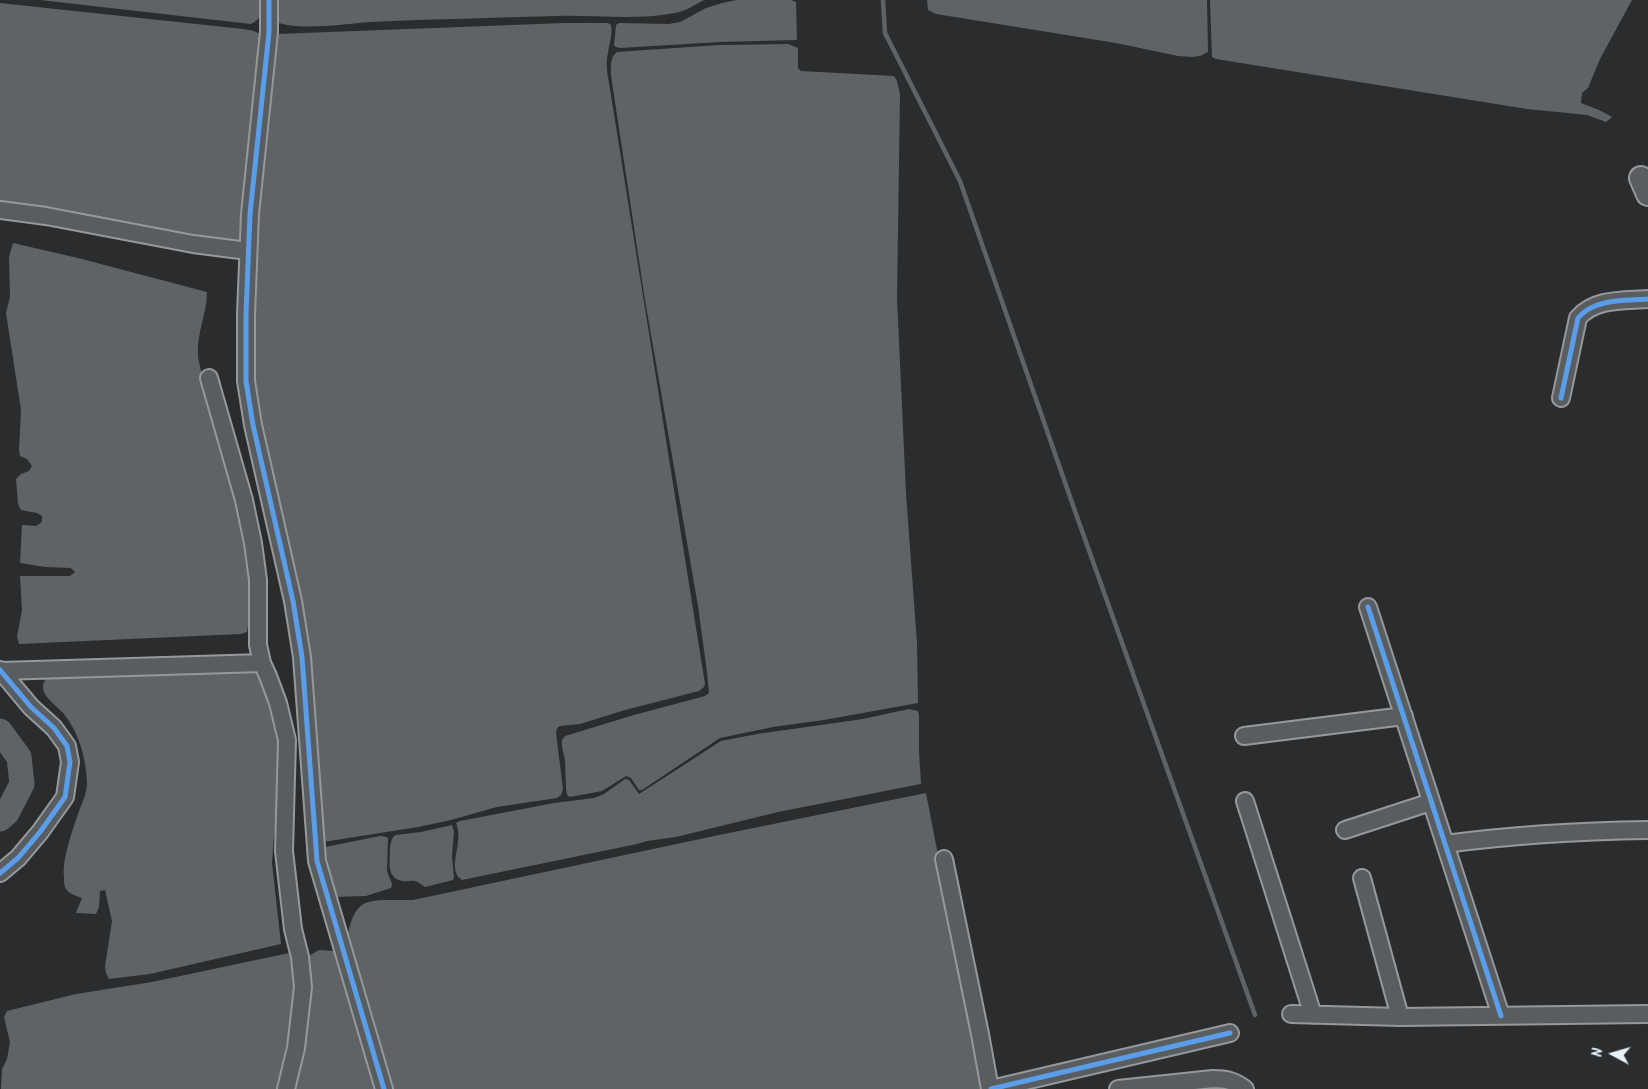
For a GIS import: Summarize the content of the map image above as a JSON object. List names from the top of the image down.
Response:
{
  "north": "left"
}
